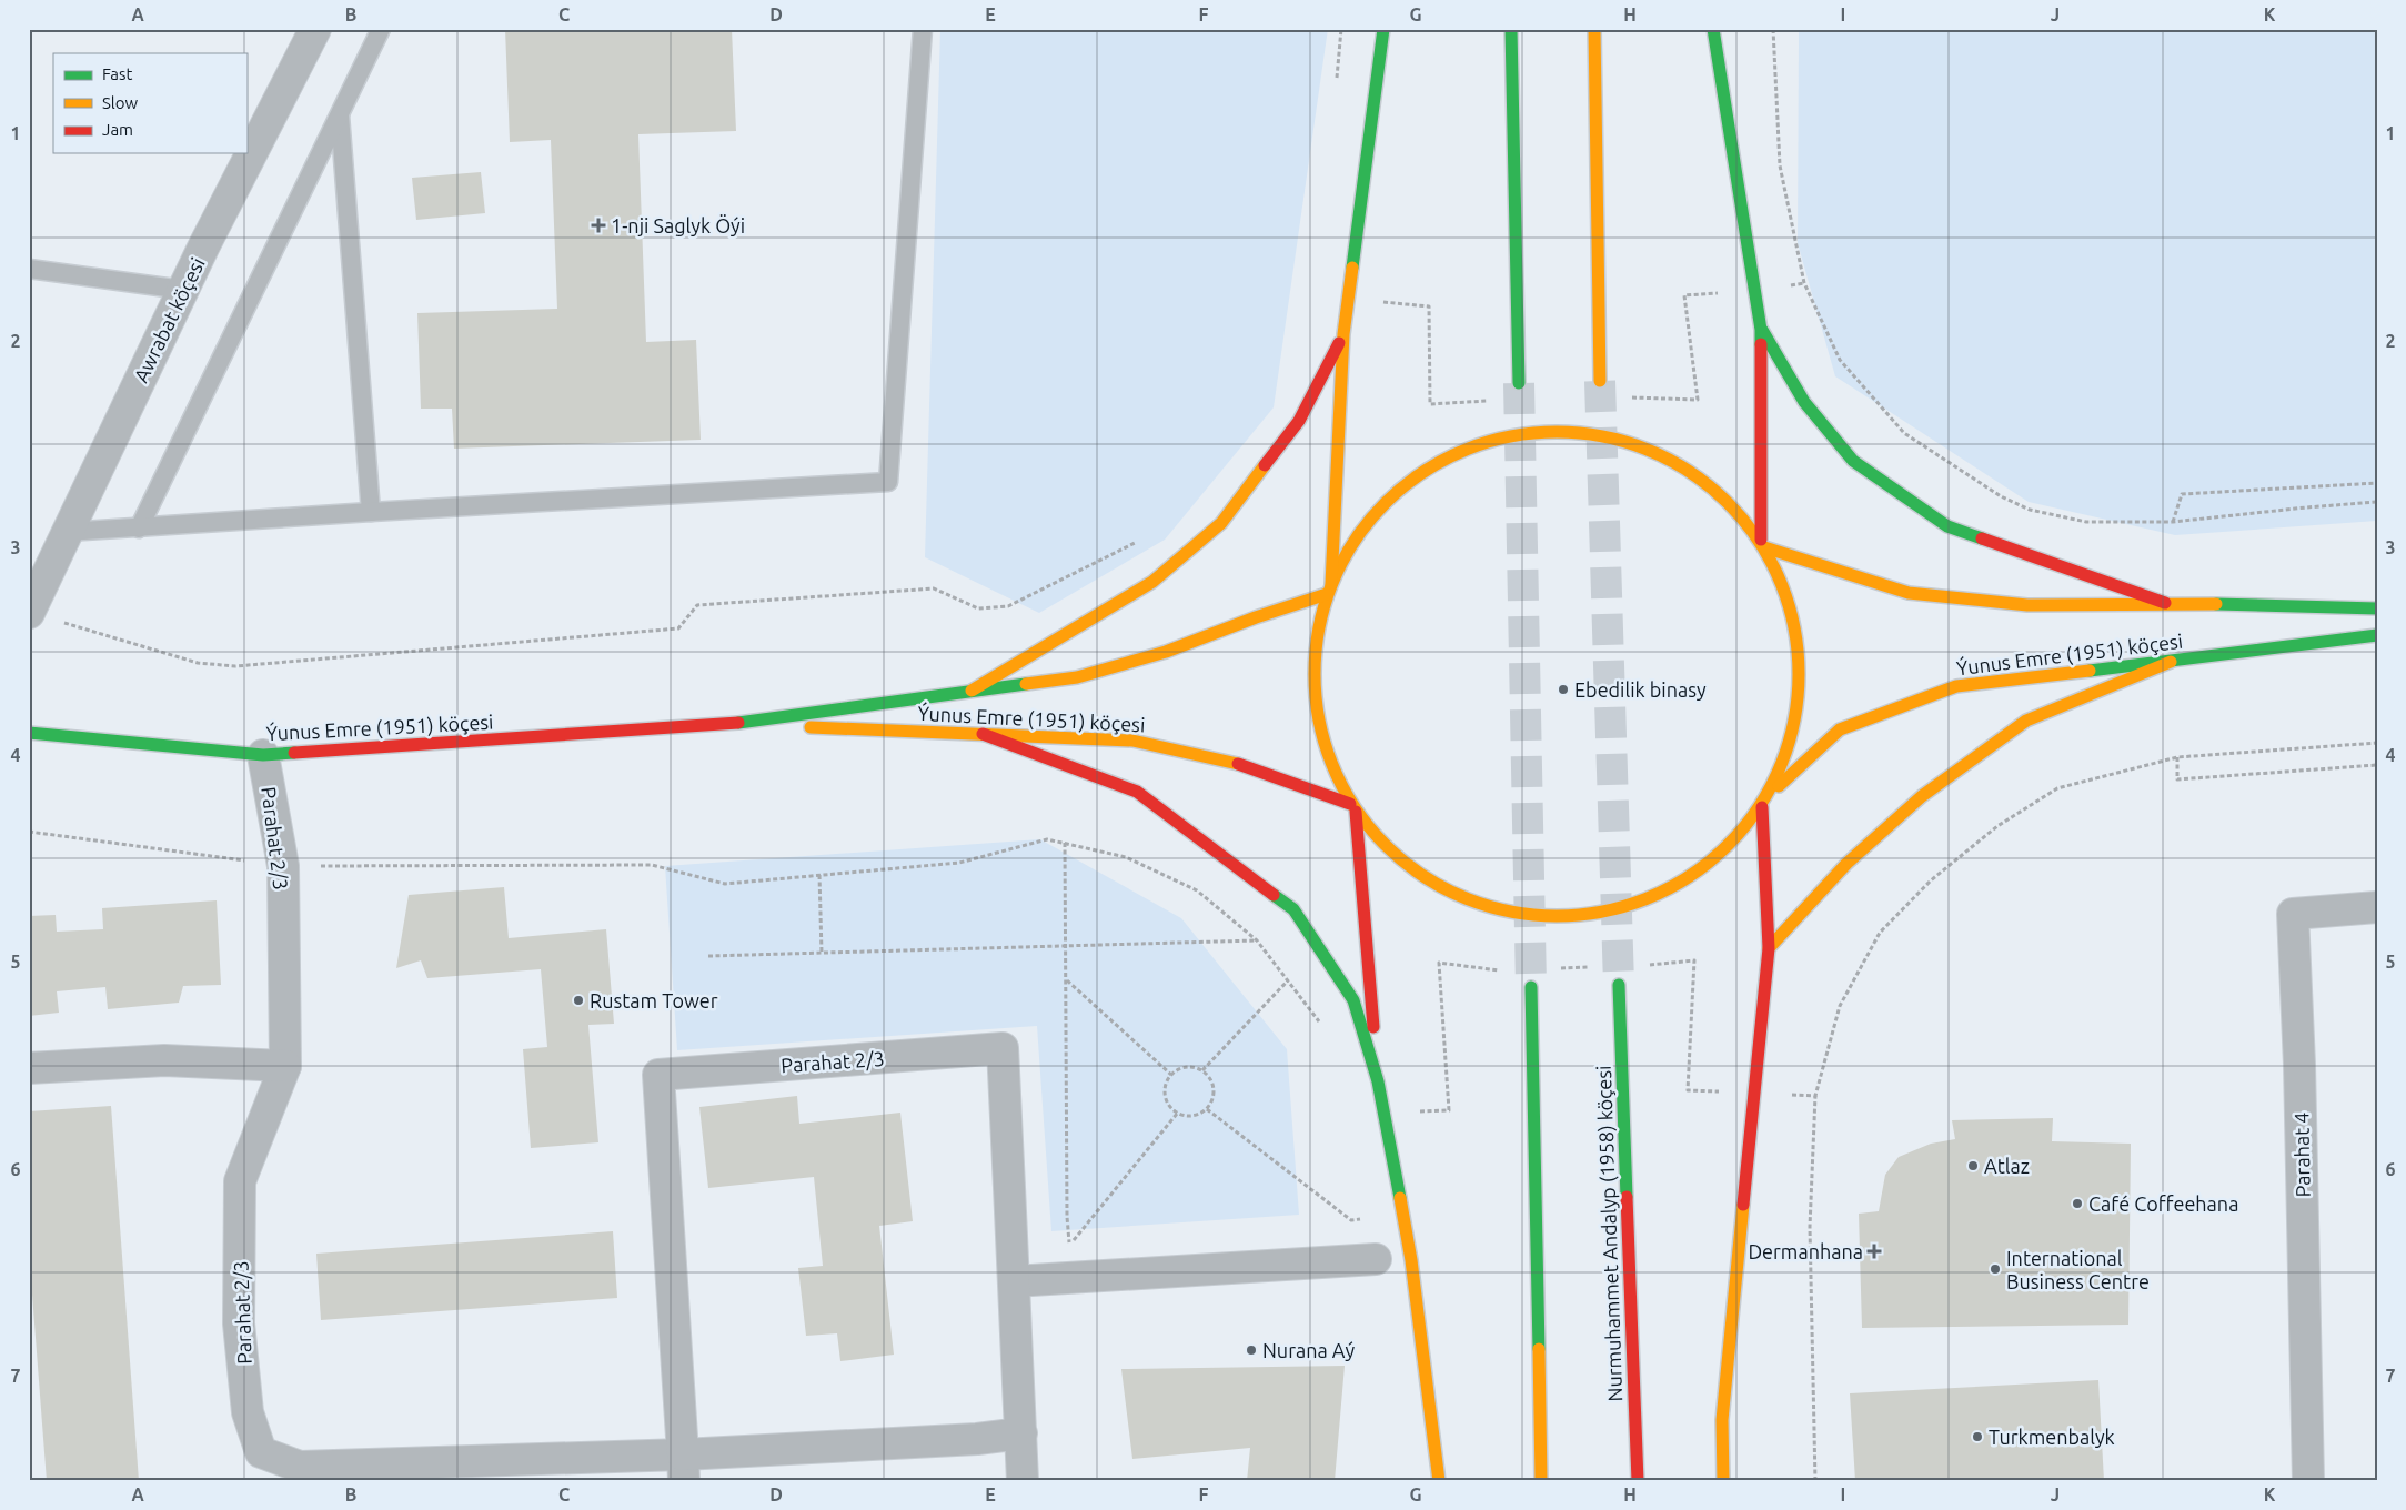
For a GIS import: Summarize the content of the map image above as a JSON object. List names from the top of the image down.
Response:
{
  "streets": {
    "main road": ["Ýunus Emre (1951) köçesi", "Nurmuhammet Andalyp (1958) köçesi"],
    "street": ["Awrabat köçesi", "Parahat 2/3", "Parahat 4"]
  },
  "crossings": [
    ["Ýunus Emre (1951) köçesi", "Parahat 2/3"]
  ],
  "places": {
    "health": ["1-nji Saglyk Öýi", "Dermanhana"],
    "other": [
      "Ebedilik binasy",
      "Rustam Tower",
      "Atlaz",
      "Café Coffeehana",
      "International Business Centre",
      "Nurana Aý",
      "Turkmenbalyk"
    ]
  },
  "legend": ["Fast", "Slow", "Jam"],
  "grid": {
    "columns": [
      "A",
      "B",
      "C",
      "D",
      "E",
      "F",
      "G",
      "H",
      "I",
      "J",
      "K"
    ],
    "rows": [
      "1",
      "2",
      "3",
      "4",
      "5",
      "6",
      "7"
    ]
  }
}
